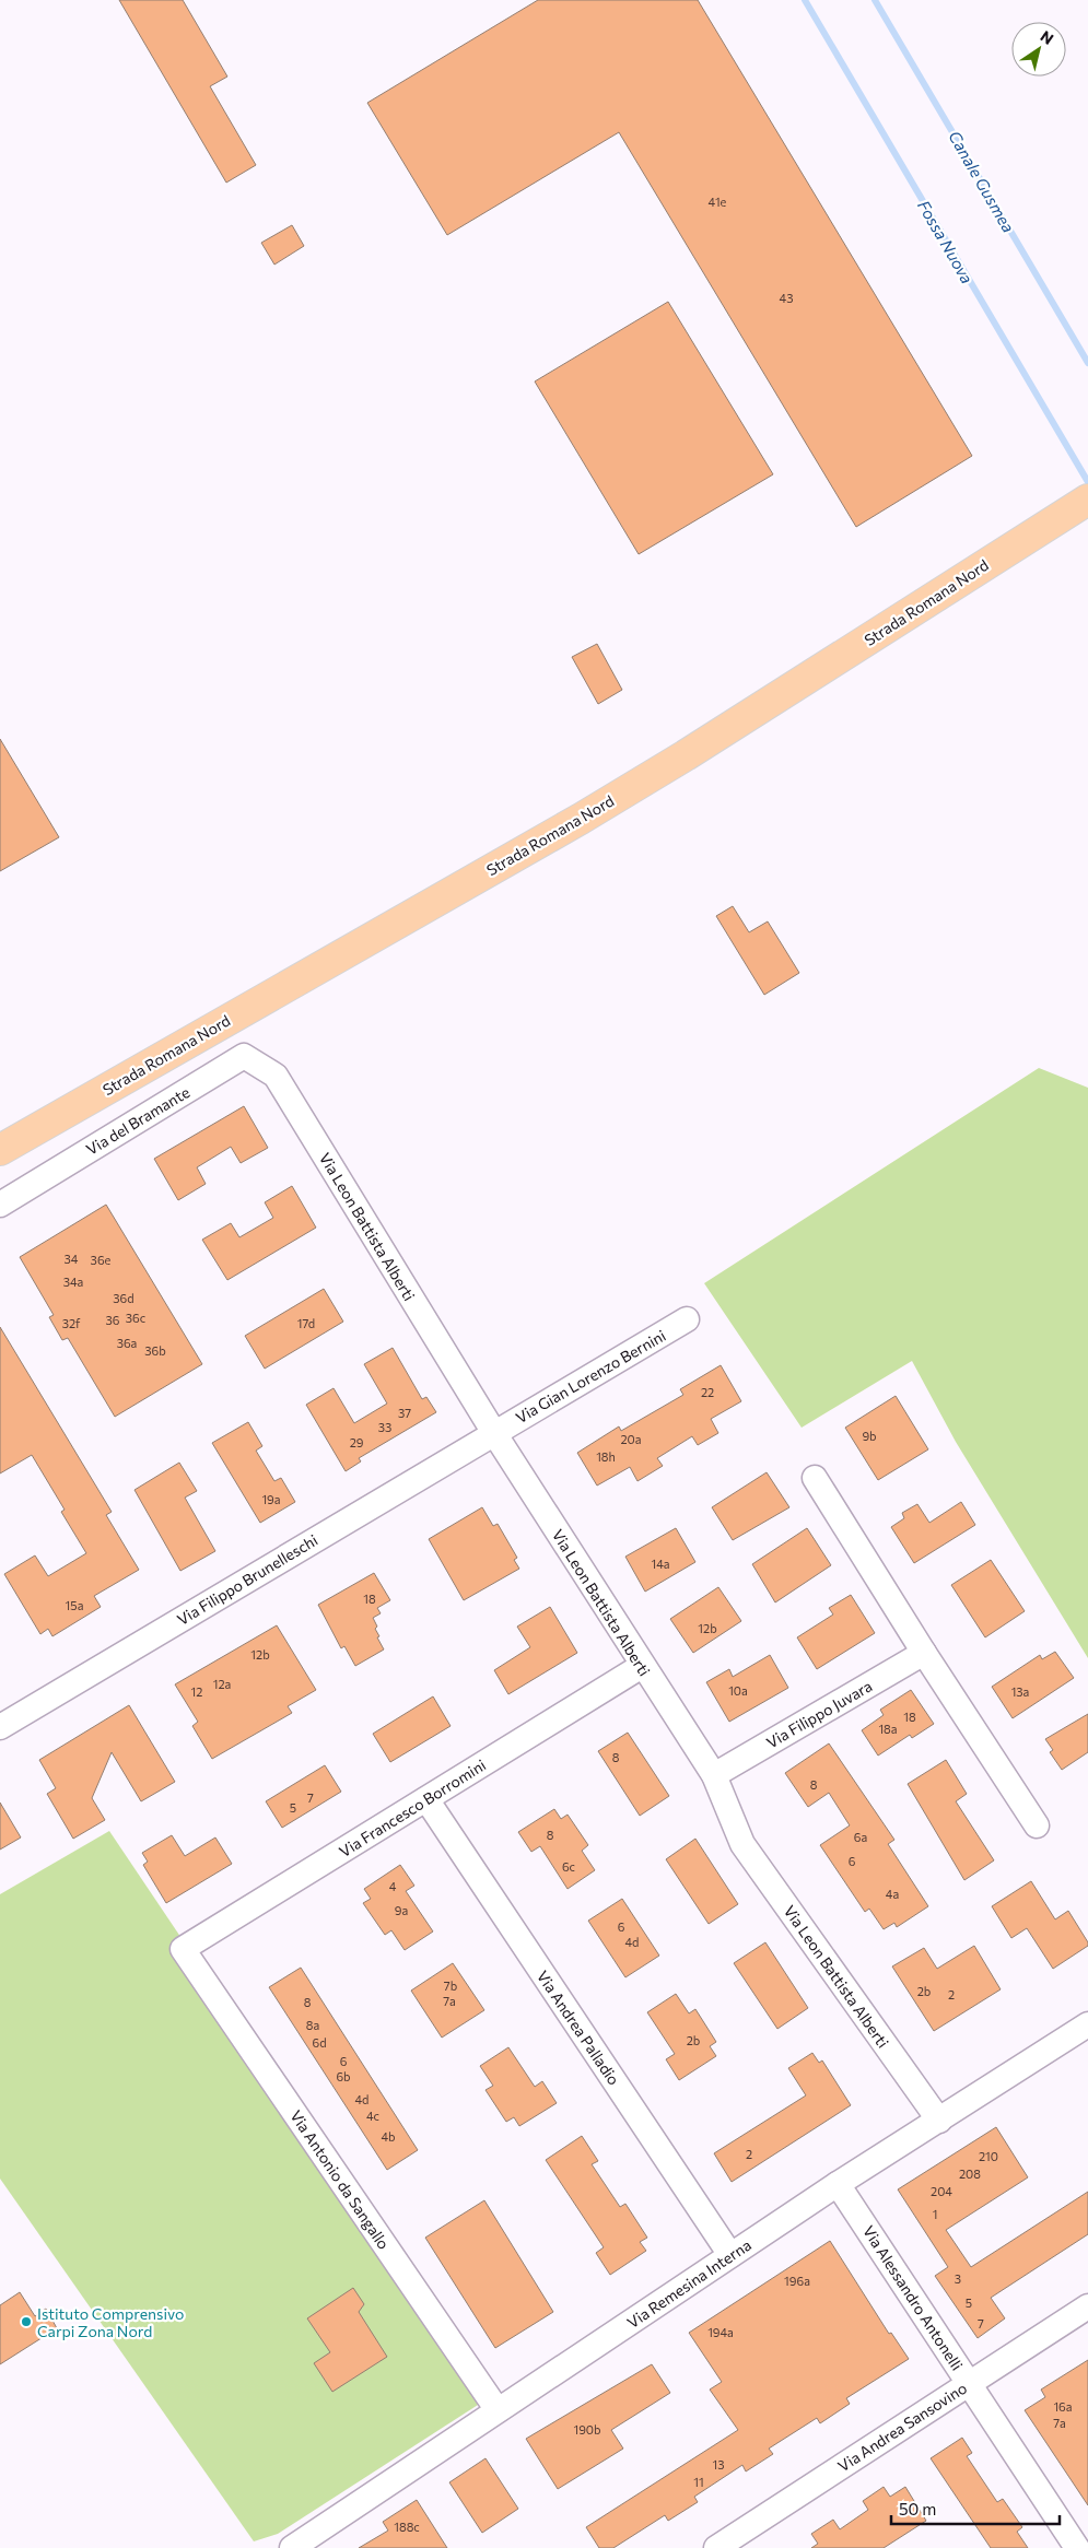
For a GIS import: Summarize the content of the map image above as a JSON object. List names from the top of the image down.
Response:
{
  "streets": {
    "main road": ["Strada Romana Nord"],
    "street": [
      "Via del Bramante",
      "Via Leon Battista Alberti",
      "Via Gian Lorenzo Bernini",
      "Via Filippo Brunelleschi",
      "Via Filippo Juvara",
      "Via Francesco Borromini",
      "Via Andrea Palladio",
      "Via Antonio da Sangallo",
      "Via Remesina Interna",
      "Via Alessandro Antonelli",
      "Via Andrea Sansovino"
    ]
  },
  "crossings": [
    ["Via del Bramante", "Via Leon Battista Alberti"],
    ["Via Leon Battista Alberti", "Via Gian Lorenzo Bernini"],
    ["Via Leon Battista Alberti", "Via Filippo Brunelleschi"],
    ["Via Leon Battista Alberti", "Via Filippo Juvara"],
    ["Via Leon Battista Alberti", "Via Francesco Borromini"],
    ["Via Leon Battista Alberti", "Via Remesina Interna"],
    ["Via Gian Lorenzo Bernini", "Via Filippo Brunelleschi"],
    ["Via Francesco Borromini", "Via Andrea Palladio"],
    ["Via Francesco Borromini", "Via Antonio da Sangallo"],
    ["Via Andrea Palladio", "Via Remesina Interna"],
    ["Via Antonio da Sangallo", "Via Remesina Interna"],
    ["Via Remesina Interna", "Via Alessandro Antonelli"],
    ["Via Alessandro Antonelli", "Via Andrea Sansovino"]
  ],
  "water": ["Canale Gusmea", "Fossa Nuova"],
  "places": ["Istituto Comprensivo Carpi Zona Nord"],
  "house_numbers": [
    "41e",
    "43",
    "34",
    "36e",
    "34a",
    "36d",
    "36c",
    "36",
    "32f",
    "17d",
    "36a",
    "36b",
    "22",
    "37",
    "33",
    "9b",
    "20a",
    "29",
    "18h",
    "19a",
    "14a",
    "18",
    "15a",
    "12b",
    "12b",
    "12a",
    "10a",
    "12",
    "13a",
    "18",
    "18a",
    "8",
    "8",
    "7",
    "5",
    "8",
    "6a",
    "6",
    "6c",
    "4",
    "4a",
    "9a",
    "6",
    "4d",
    "7b",
    "2b",
    "2",
    "7a",
    "8",
    "8a",
    "2b",
    "6d",
    "6",
    "6b",
    "4d",
    "4c",
    "4b",
    "2",
    "210",
    "208",
    "204",
    "1",
    "3",
    "196a",
    "5",
    "7",
    "194a",
    "16a",
    "7a",
    "190b",
    "13",
    "11",
    "188c"
  ],
  "scale_bar": "50 m",
  "north": "top right"
}
